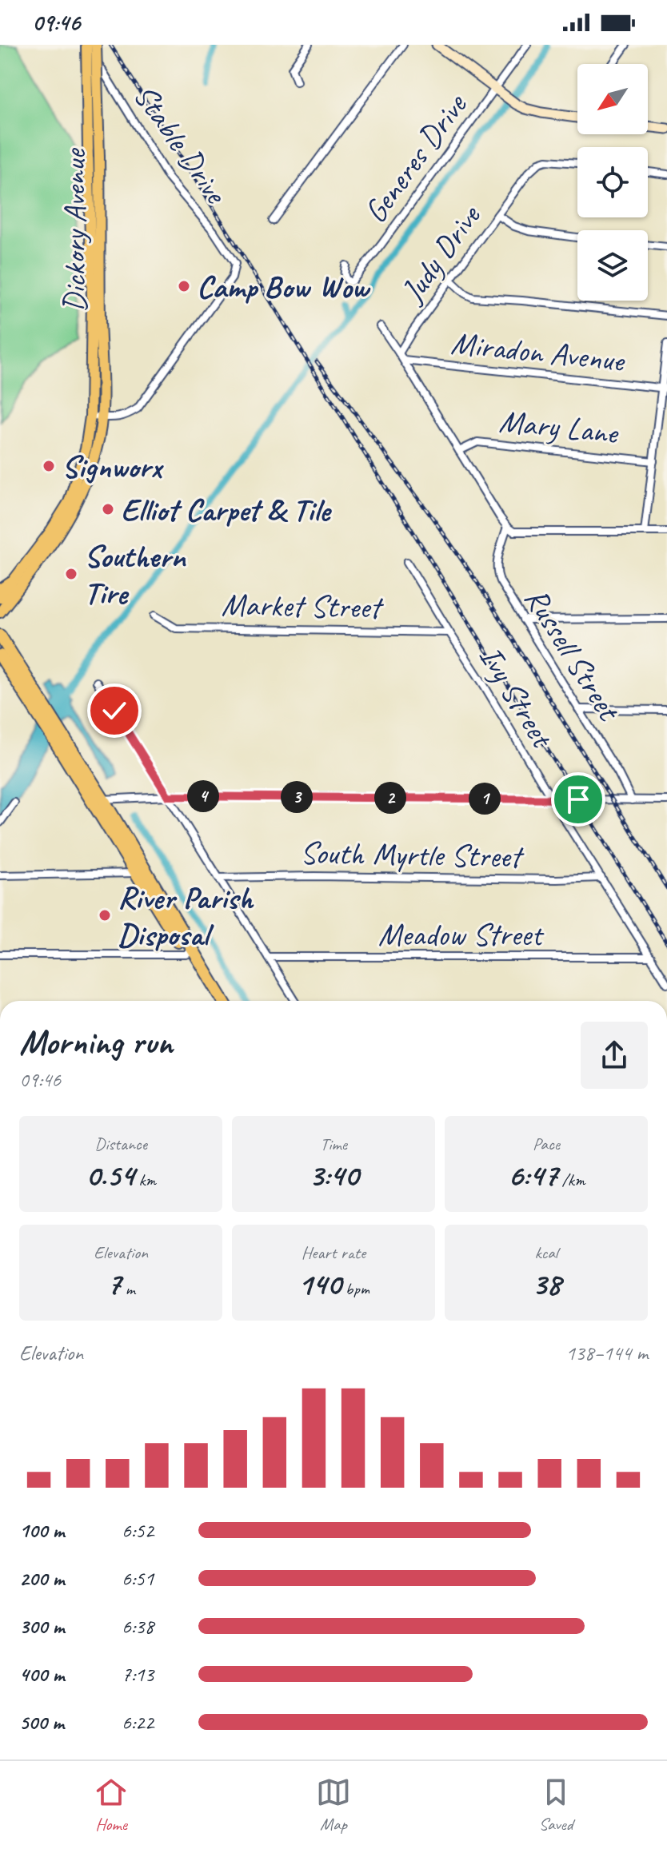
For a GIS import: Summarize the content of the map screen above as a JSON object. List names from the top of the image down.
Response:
{
  "streets": {
    "main road": ["Dickory Avenue"],
    "street": [
      "Stable Drive",
      "Generes Drive",
      "Judy Drive",
      "Miradon Avenue",
      "Mary Lane",
      "Market Street",
      "Russell Street",
      "Ivy Street",
      "South Myrtle Street",
      "Meadow Street"
    ]
  },
  "crossings": [
    ["Stable Drive", "Dickory Avenue"],
    ["Market Street", "Ivy Street"],
    ["Ivy Street", "South Myrtle Street"],
    ["Ivy Street", "Meadow Street"]
  ],
  "places": [
    "Camp Bow Wow",
    "Signworx",
    "Elliot Carpet & Tile",
    "Southern Tire",
    "River Parish Disposal"
  ],
  "north": "bottom left",
  "page": {
    "status": "09:46",
    "pins": [
      "4",
      "3",
      "2",
      "1"
    ],
    "heading": ["Morning run", "09:46"],
    "stats": [
      ["Distance", "0.54 km"],
      ["Time", "3:40"],
      ["Pace", "6:47 /km"],
      ["Elevation", "7 m"],
      ["Heart rate", "140 bpm"],
      ["kcal", "38"]
    ],
    "chart": ["Elevation", "138–144 m"],
    "list": [
      {
        "name": "100 m",
        "note": "6:52"
      },
      {
        "name": "200 m",
        "note": "6:51"
      },
      {
        "name": "300 m",
        "note": "6:38"
      },
      {
        "name": "400 m",
        "note": "7:13"
      },
      {
        "name": "500 m",
        "note": "6:22"
      }
    ],
    "tabs": ["Home", "Map", "Saved"]
  }
}
